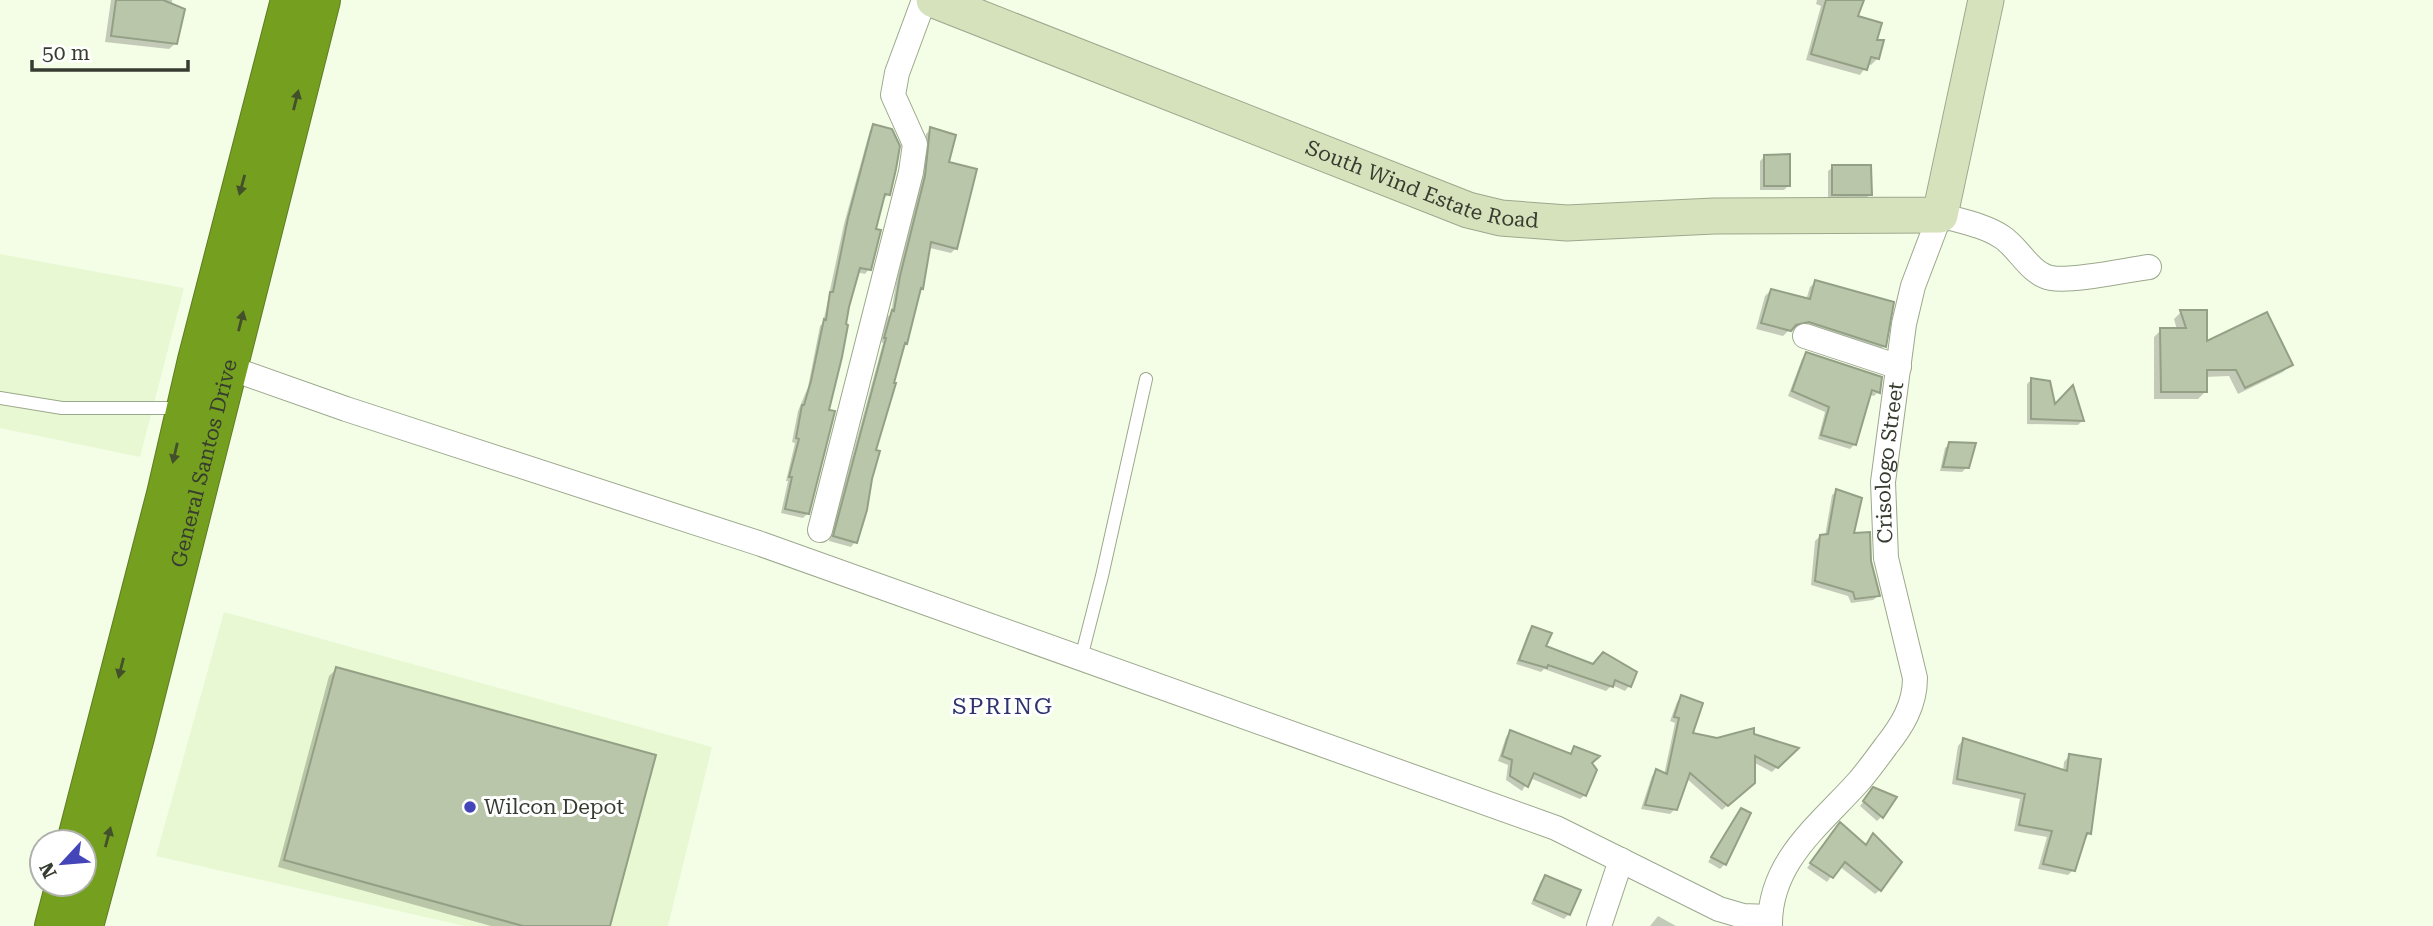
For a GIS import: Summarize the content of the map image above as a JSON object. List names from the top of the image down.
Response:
{
  "streets": {
    "highway": ["General Santos Drive"],
    "street": ["South Wind Estate Road", "Crisologo Street"]
  },
  "crossings": [
    ["South Wind Estate Road", "Crisologo Street"]
  ],
  "districts": ["SPRING"],
  "places": ["Wilcon Depot"],
  "scale_bar": "50 m",
  "north": "bottom left"
}
